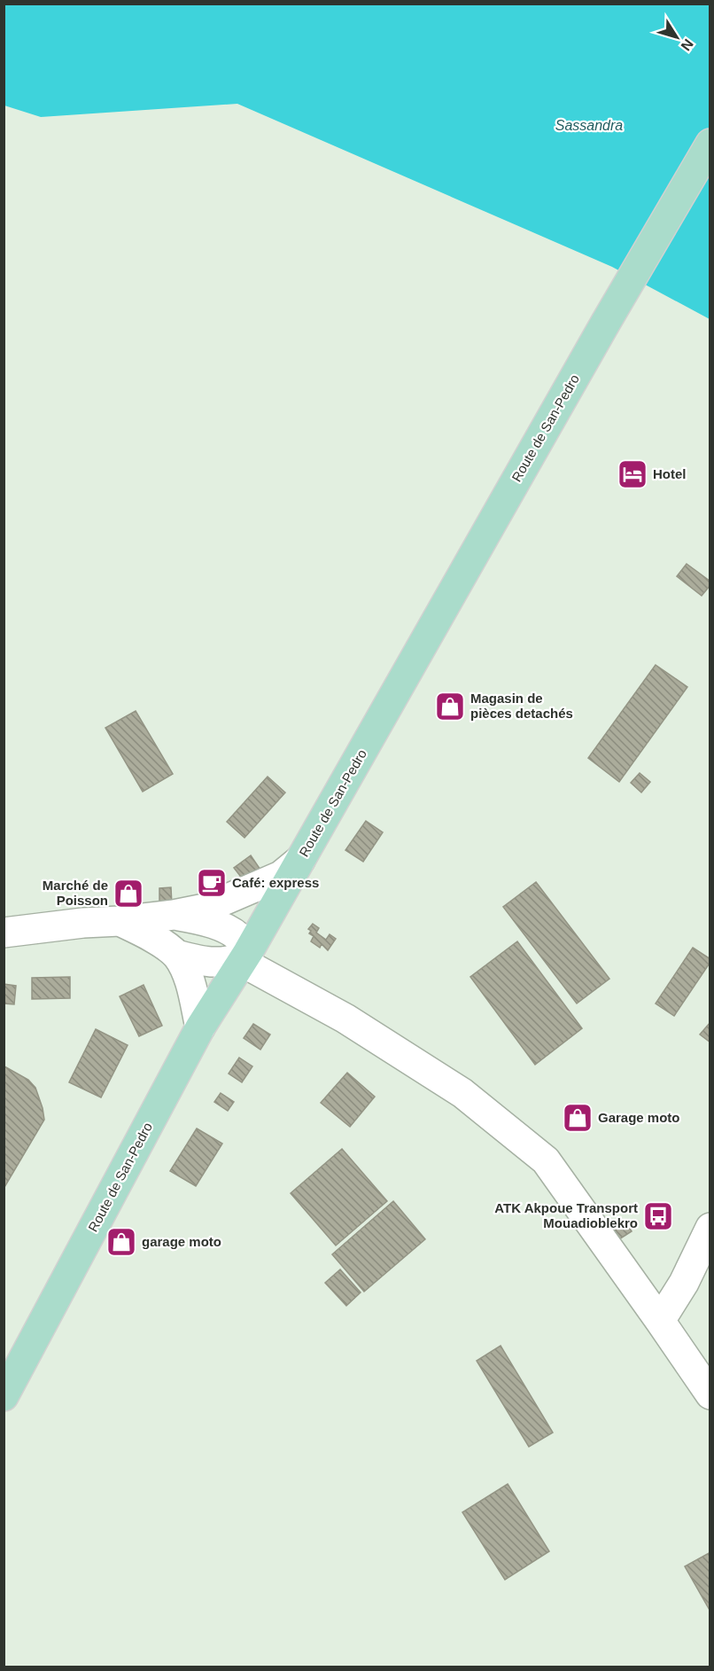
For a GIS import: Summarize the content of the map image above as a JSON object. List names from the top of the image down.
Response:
{
  "streets": {
    "main road": ["Route de San-Pedro"]
  },
  "water": ["Sassandra"],
  "places": {
    "hotel": ["Hotel"],
    "shop": [
      "Magasin de pièces detachés",
      "Marché de Poisson",
      "Garage moto",
      "garage moto"
    ],
    "cafe": ["Café: express"],
    "bus stop": ["ATK Akpoue Transport Mouadioblekro"]
  },
  "north": "bottom right"
}
